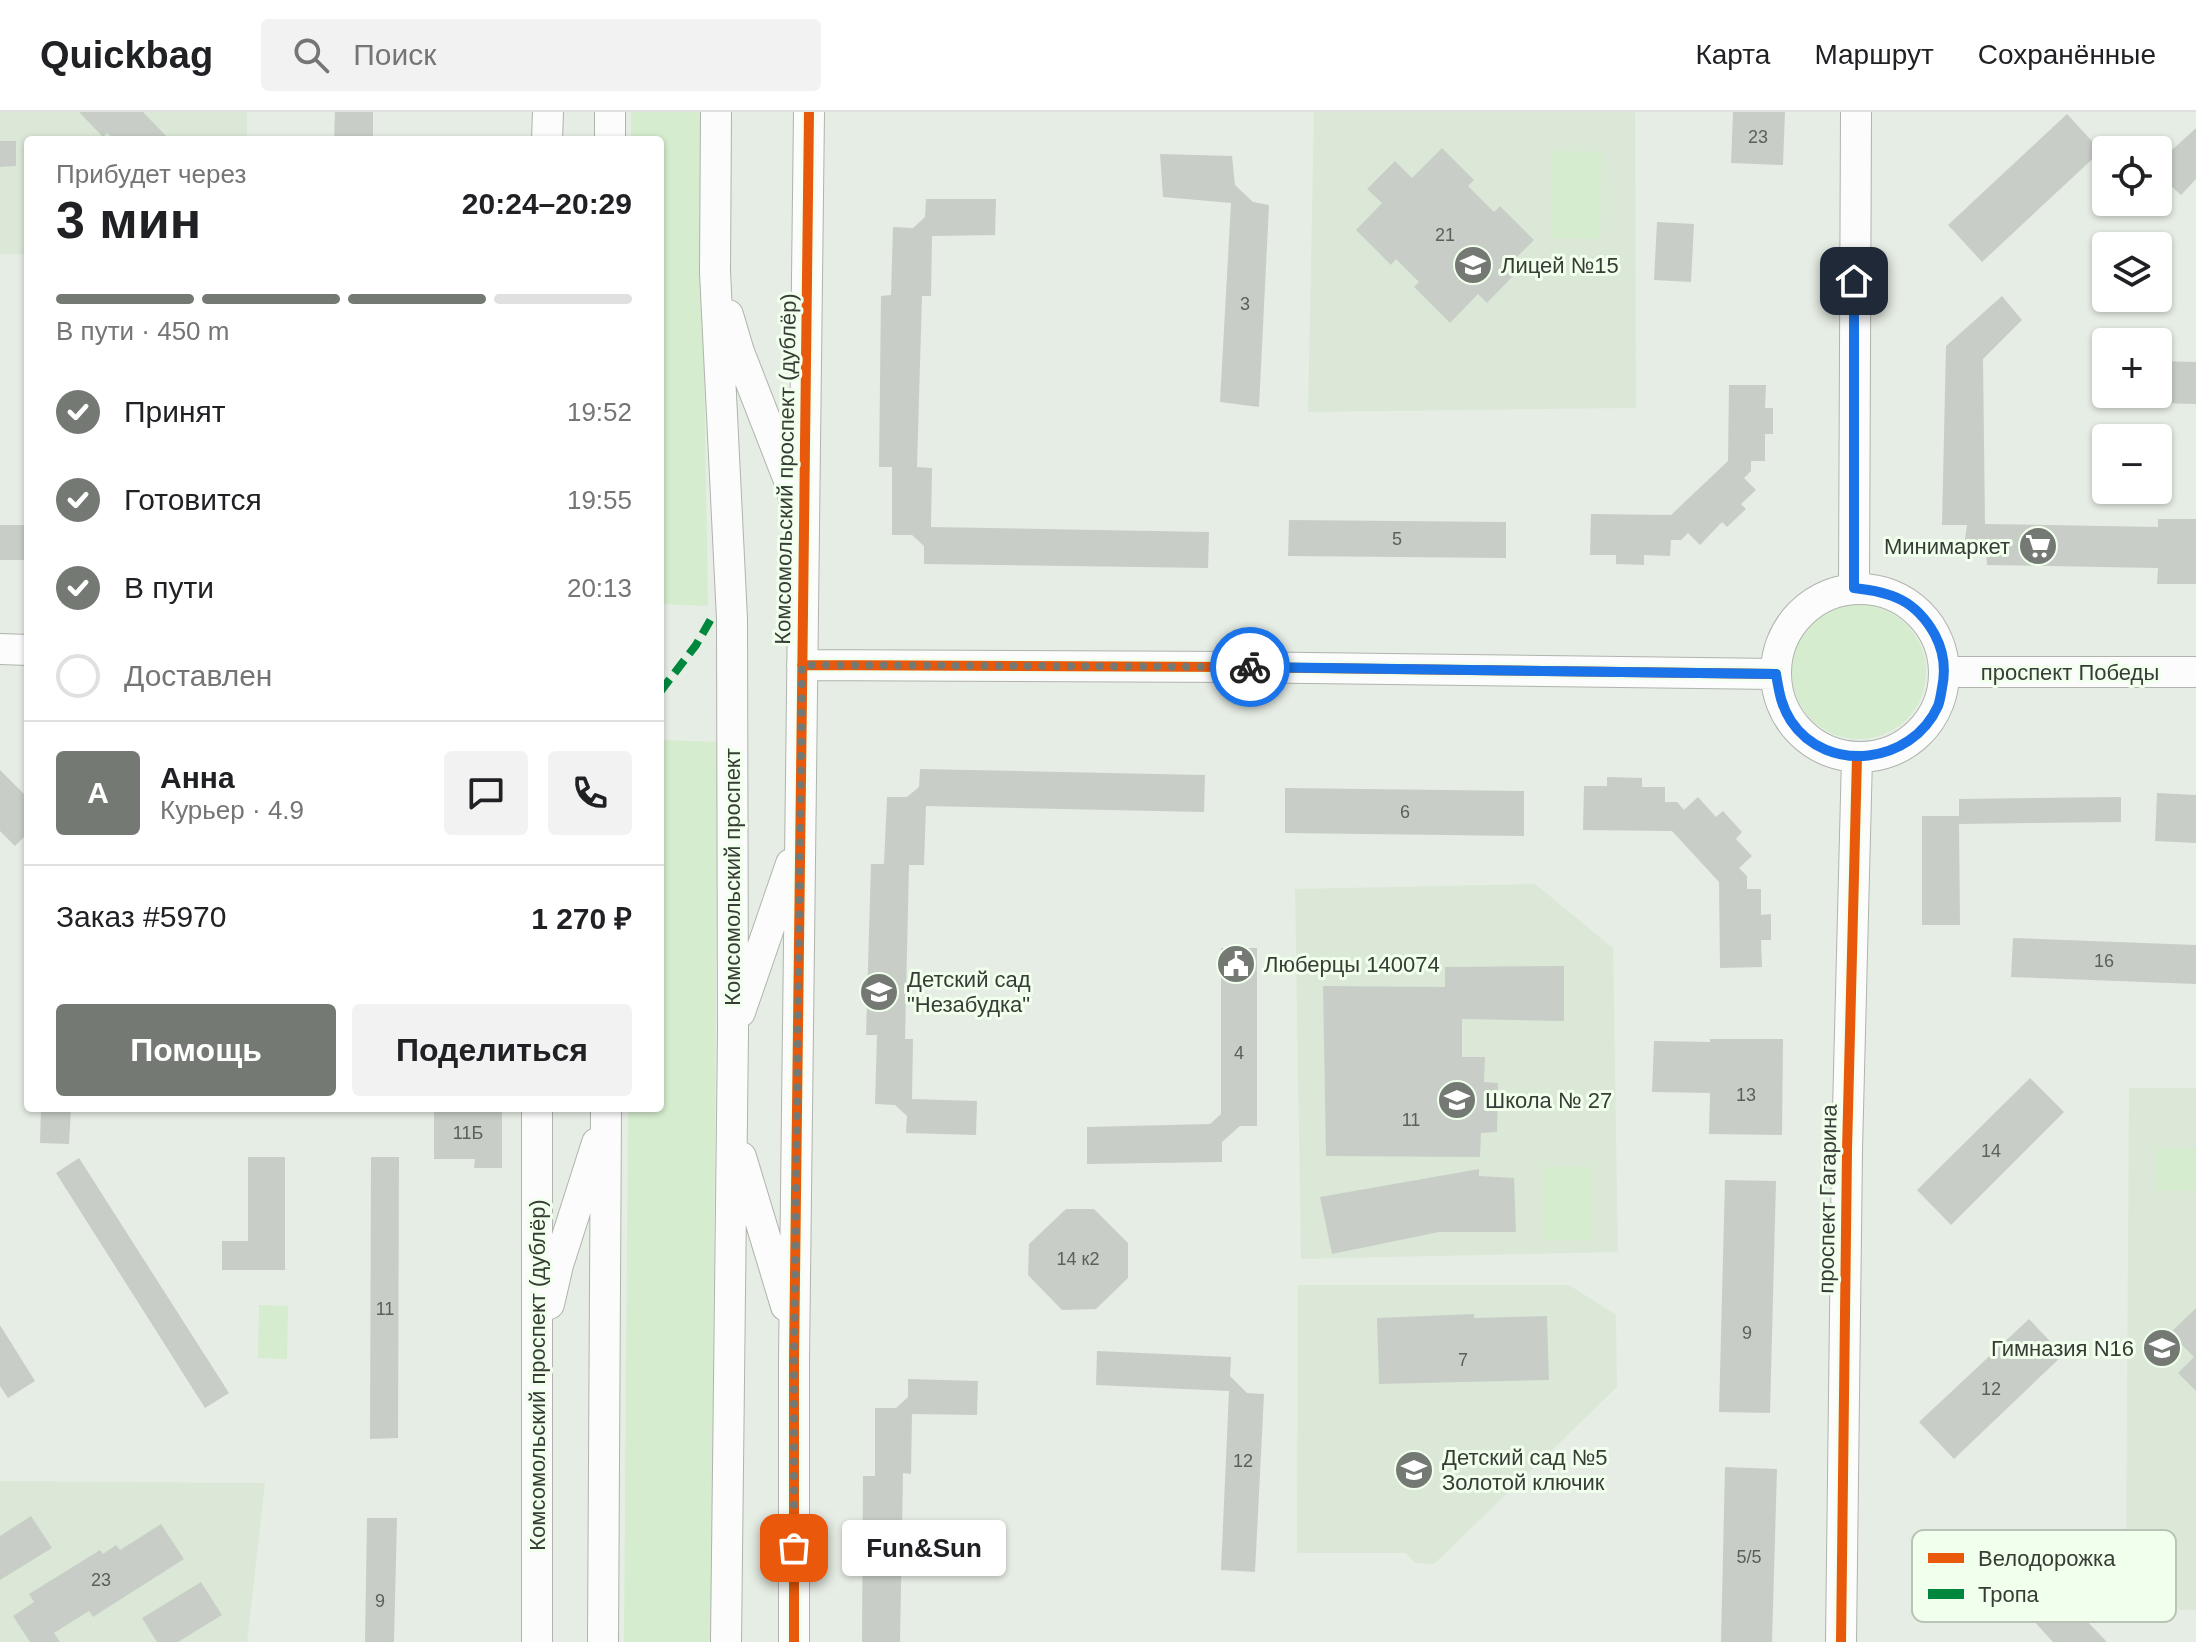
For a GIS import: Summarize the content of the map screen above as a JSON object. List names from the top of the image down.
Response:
{
  "streets": {
    "street": [
      "Комсомольский проспект (дублёр)",
      "проспект Победы",
      "Комсомольский проспект",
      "проспект Гагарина"
    ]
  },
  "crossings": [
    ["проспект Победы", "проспект Гагарина"]
  ],
  "places": {
    "school or university": [
      "Лицей №15",
      "Детский сад \"Незабудка\"",
      "Школа № 27",
      "Гимназия N16",
      "Детский сад №5 Золотой ключик"
    ],
    "supermarket": ["Минимаркет"],
    "public building": ["Люберцы 140074"],
    "other": ["Fun&Sun"]
  },
  "house_numbers": [
    "23",
    "21",
    "3",
    "5",
    "6",
    "16",
    "4",
    "13",
    "11",
    "11Б",
    "14",
    "14 к2",
    "11",
    "9",
    "7",
    "12",
    "12",
    "5/5",
    "23",
    "9"
  ],
  "legend": ["Велодорожка", "Тропа"],
  "page": {
    "header": "Quickbag",
    "search": "Поиск",
    "nav": ["Карта", "Маршрут", "Сохранённые"],
    "map_buttons": ["+", "−"],
    "heading": ["3 мин", "Прибудет через", "20:24–20:29"],
    "panel": [
      "Анна",
      "Курьер · 4.9",
      "Заказ #5970",
      "1 270 ₽"
    ],
    "bar": "В пути · 450 m",
    "list": [
      ["Принят", "19:52"],
      ["Готовится", "19:55"],
      ["В пути", "20:13"],
      "Доставлен"
    ],
    "round": "А",
    "buttons": ["Помощь", "Поделиться"],
    "bubble": "Fun&Sun"
  }
}
